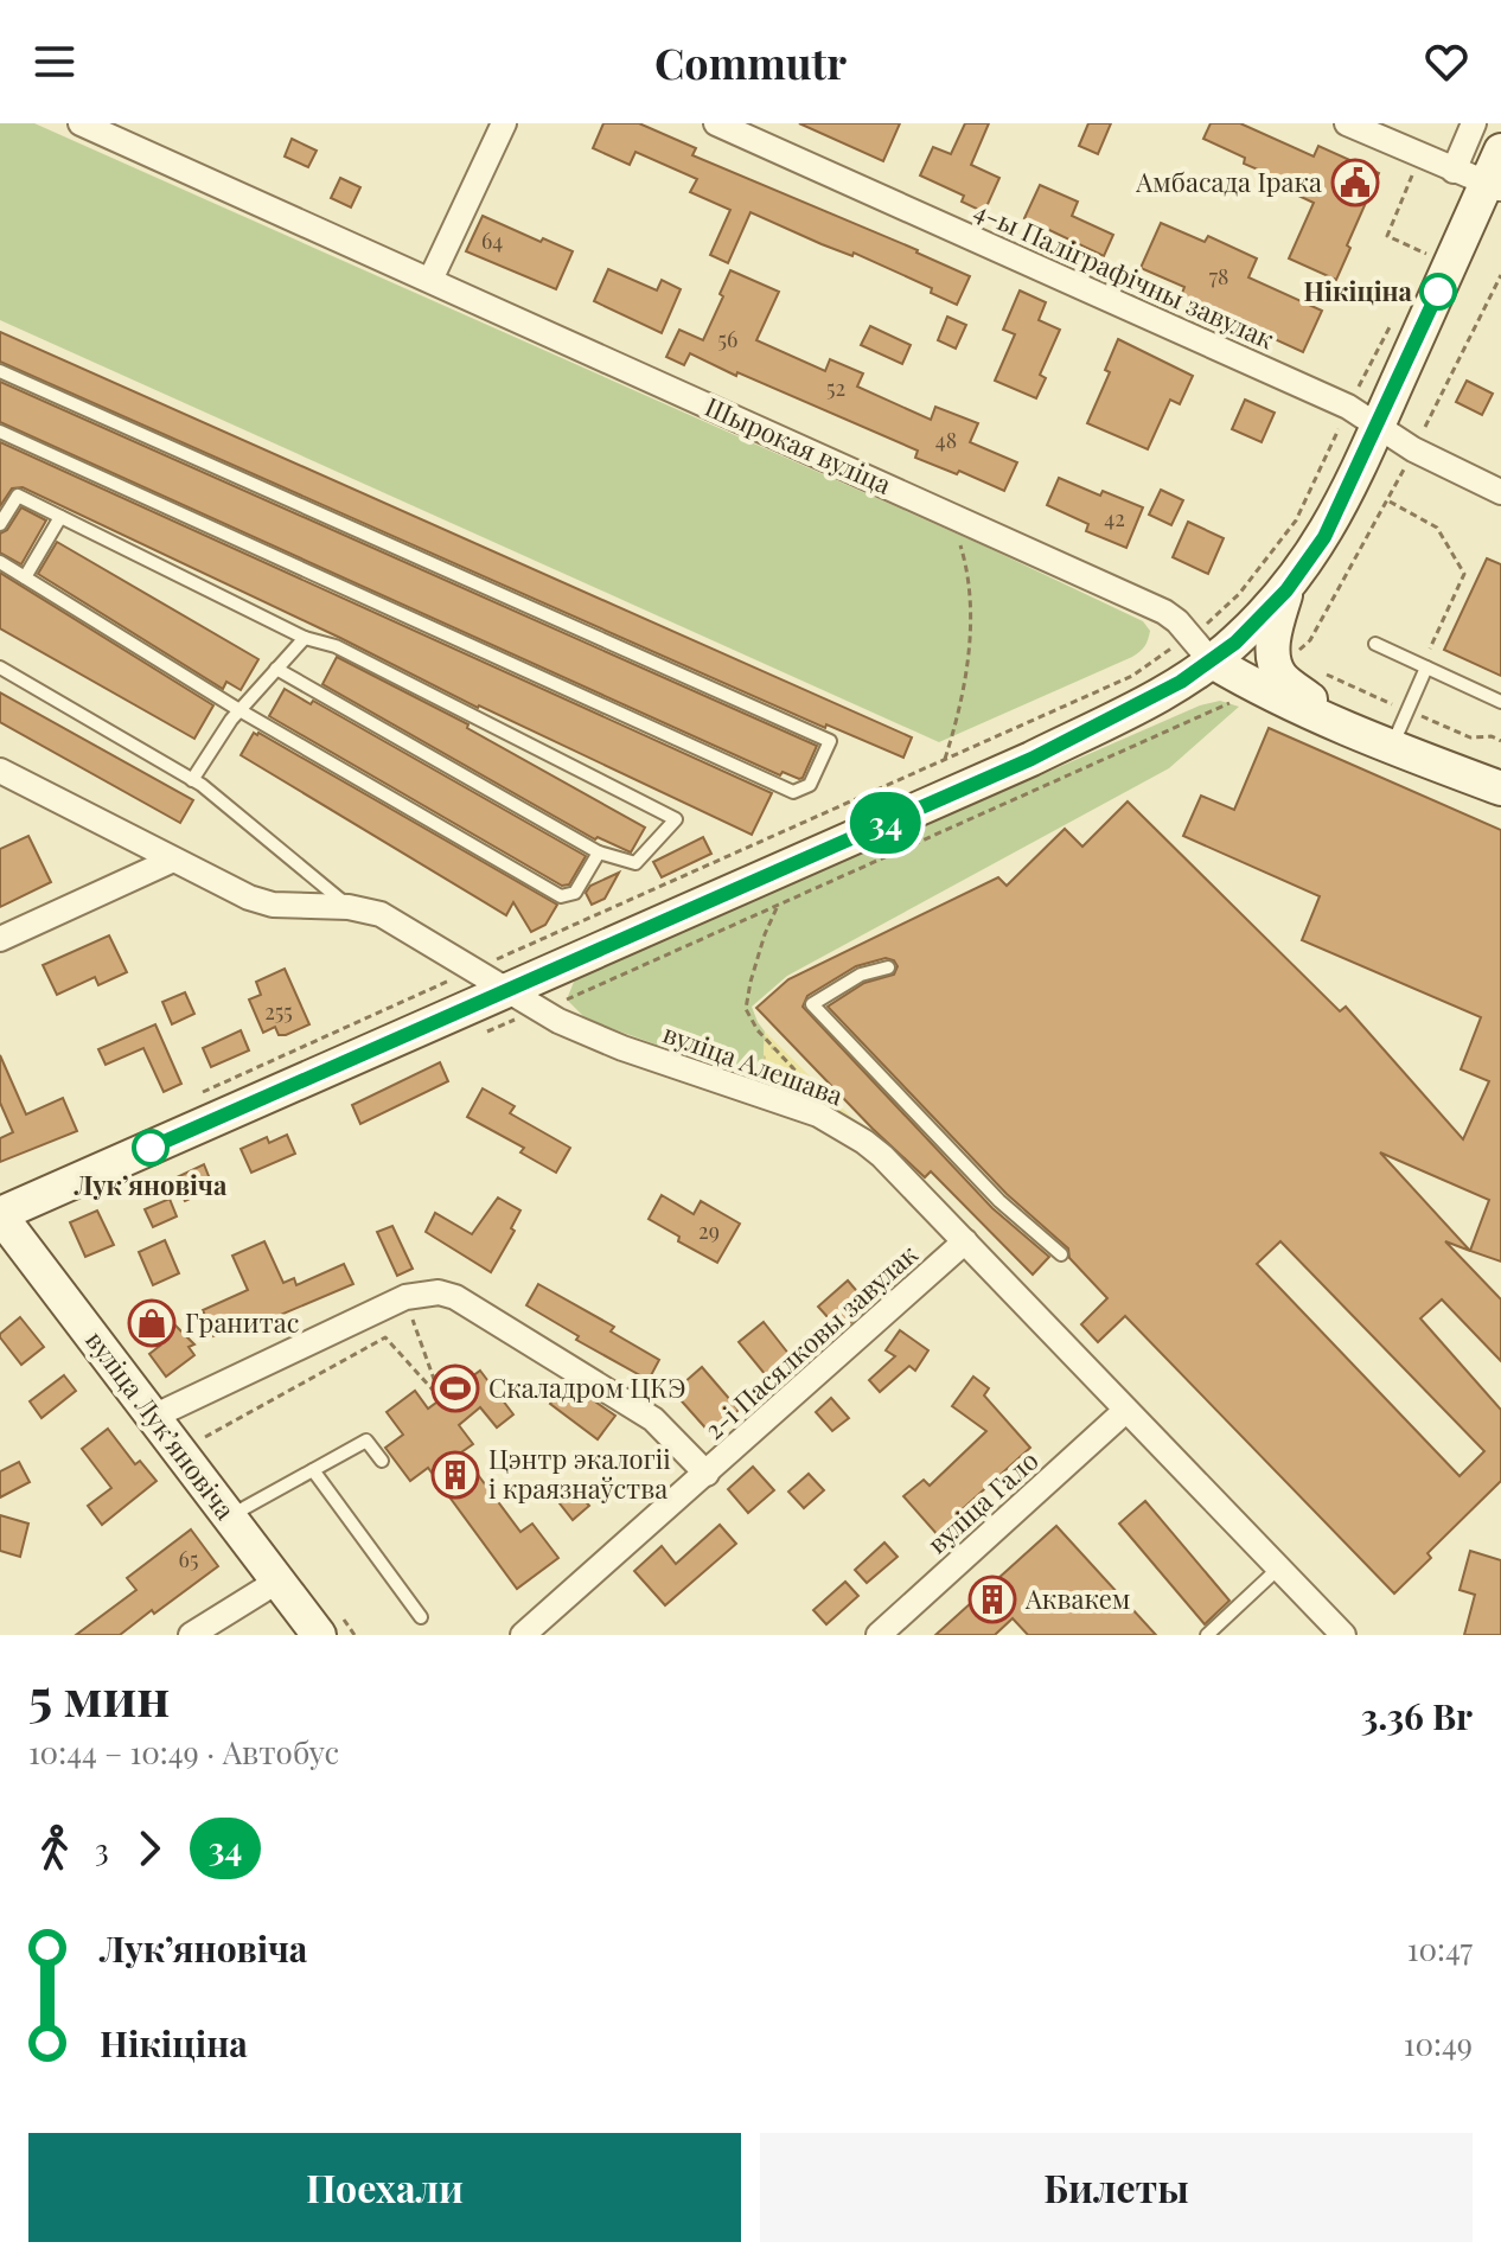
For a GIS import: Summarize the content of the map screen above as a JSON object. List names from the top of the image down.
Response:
{
  "streets": {
    "main road": ["Шырокая вуліца", "вуліца Лукʼяновіча"],
    "street": [
      "4-ы Паліграфічны завулак",
      "вуліца Алешава",
      "2-і Пасялковы завулак",
      "вуліца Гало"
    ]
  },
  "crossings": [
    ["вуліца Алешава", "2-і Пасялковы завулак"],
    ["вуліца Алешава", "вуліца Гало"]
  ],
  "places": {
    "public building": ["Амбасада Ірака"],
    "other": ["Нікіціна", "Лукʼяновіча"],
    "shop": ["Гранитас"],
    "sports": ["Скаладром ЦКЭ"],
    "building": ["Цэнтр экалогіі і краязнаўства", "Аквакем"]
  },
  "lines": ["bus line 34"],
  "house_numbers": [
    "64",
    "78",
    "56",
    "52",
    "48",
    "42",
    "255",
    "29",
    "65"
  ],
  "page": {
    "header": "Commutr",
    "on_map": "34",
    "heading": ["5 мин", "10:44 – 10:49 · Автобус", "3.36 Br"],
    "legs": ["3", "34"],
    "list": [
      {
        "name": "Лукʼяновіча",
        "value": "10:47"
      },
      {
        "name": "Нікіціна",
        "value": "10:49"
      }
    ],
    "buttons": ["Поехали", "Билеты"]
  }
}
